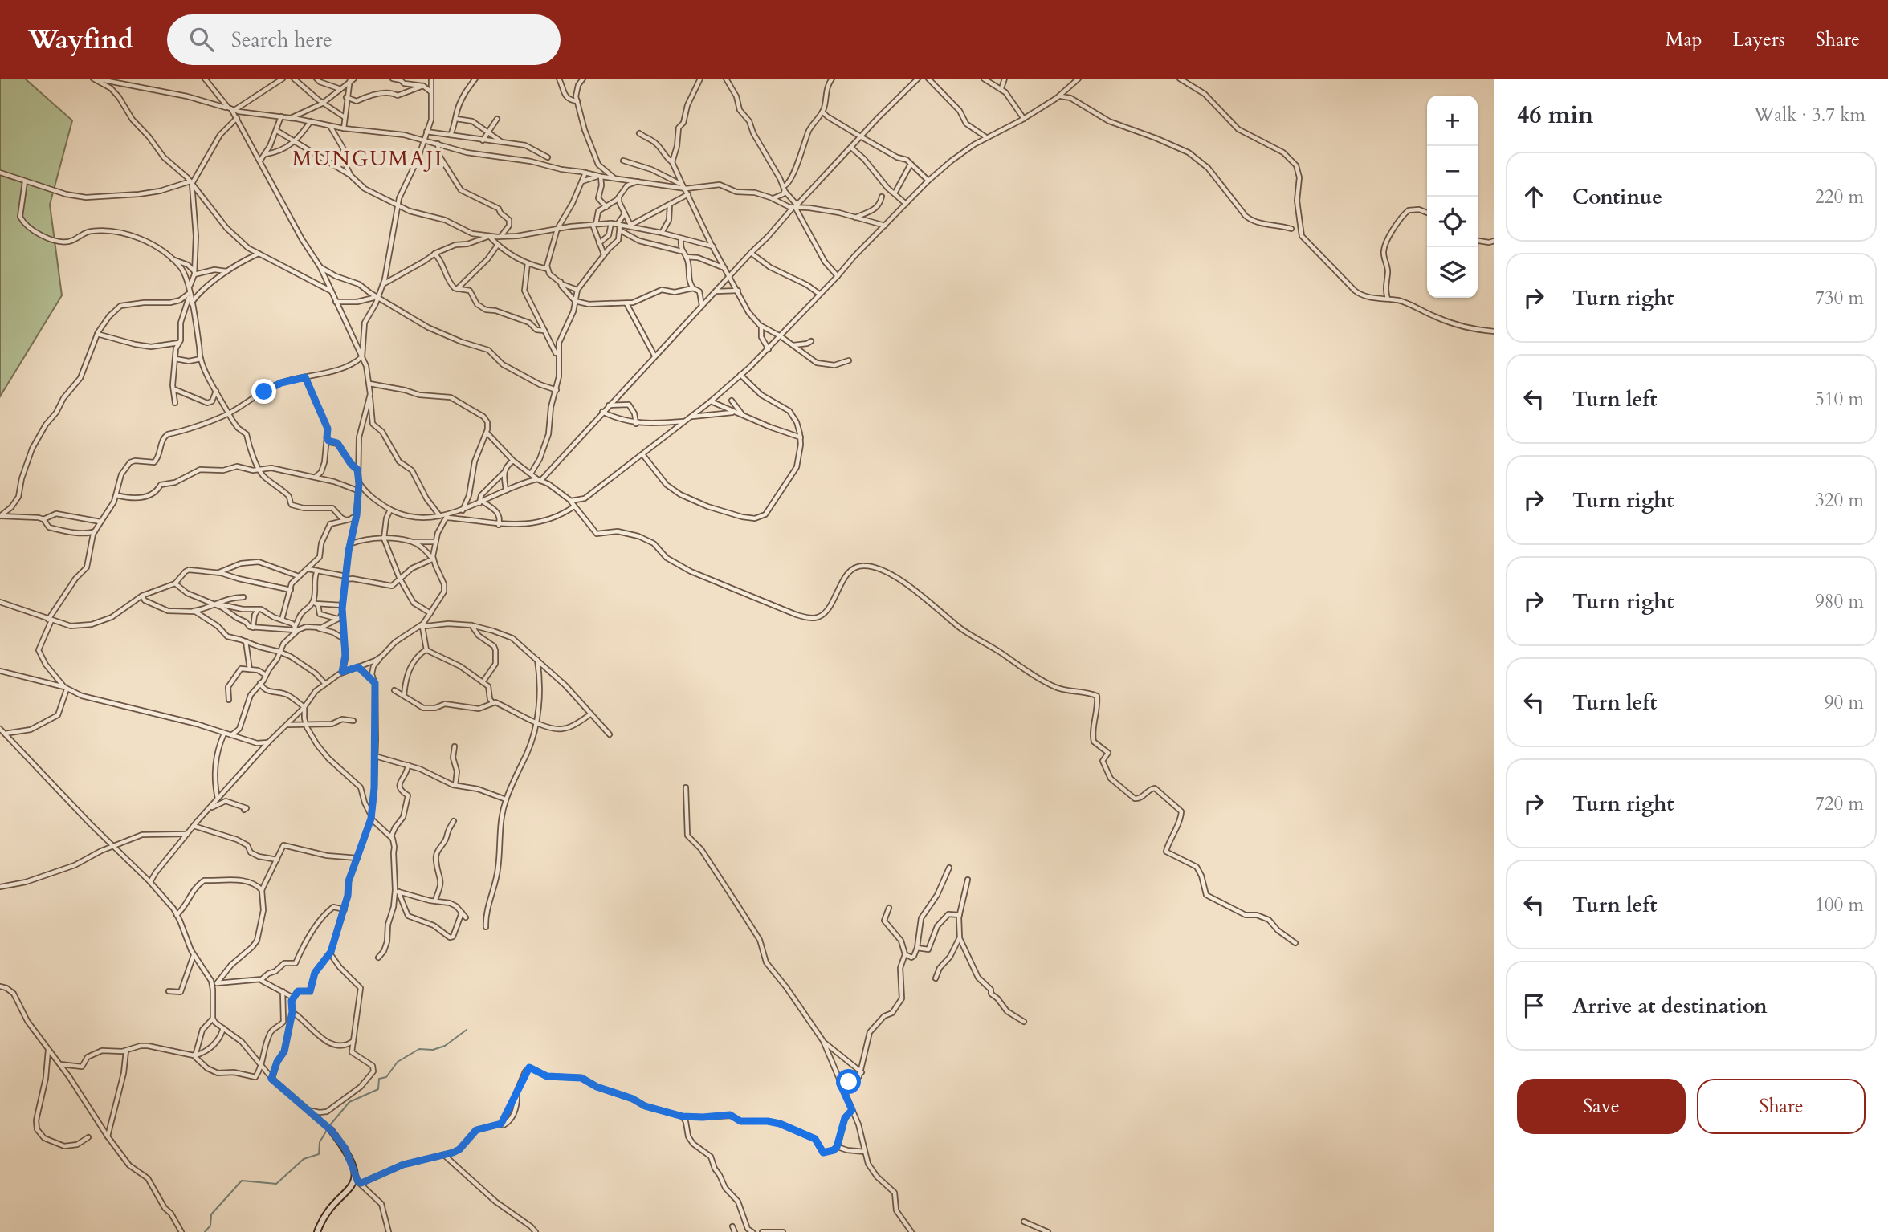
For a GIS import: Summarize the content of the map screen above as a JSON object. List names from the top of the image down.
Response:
{
  "districts": ["MUNGUMAJI"],
  "page": {
    "header": "Wayfind",
    "search": "Search here",
    "nav": ["Map", "Layers", "Share"],
    "heading": ["46 min", "Walk · 3.7 km"],
    "map_buttons": ["+", "−"],
    "list": [
      ["Continue", "220 m"],
      ["Turn right", "730 m"],
      ["Turn left", "510 m"],
      ["Turn right", "320 m"],
      ["Turn right", "980 m"],
      ["Turn left", "90 m"],
      ["Turn right", "720 m"],
      ["Turn left", "100 m"],
      "Arrive at destination"
    ],
    "buttons": ["Save", "Share"]
  }
}
